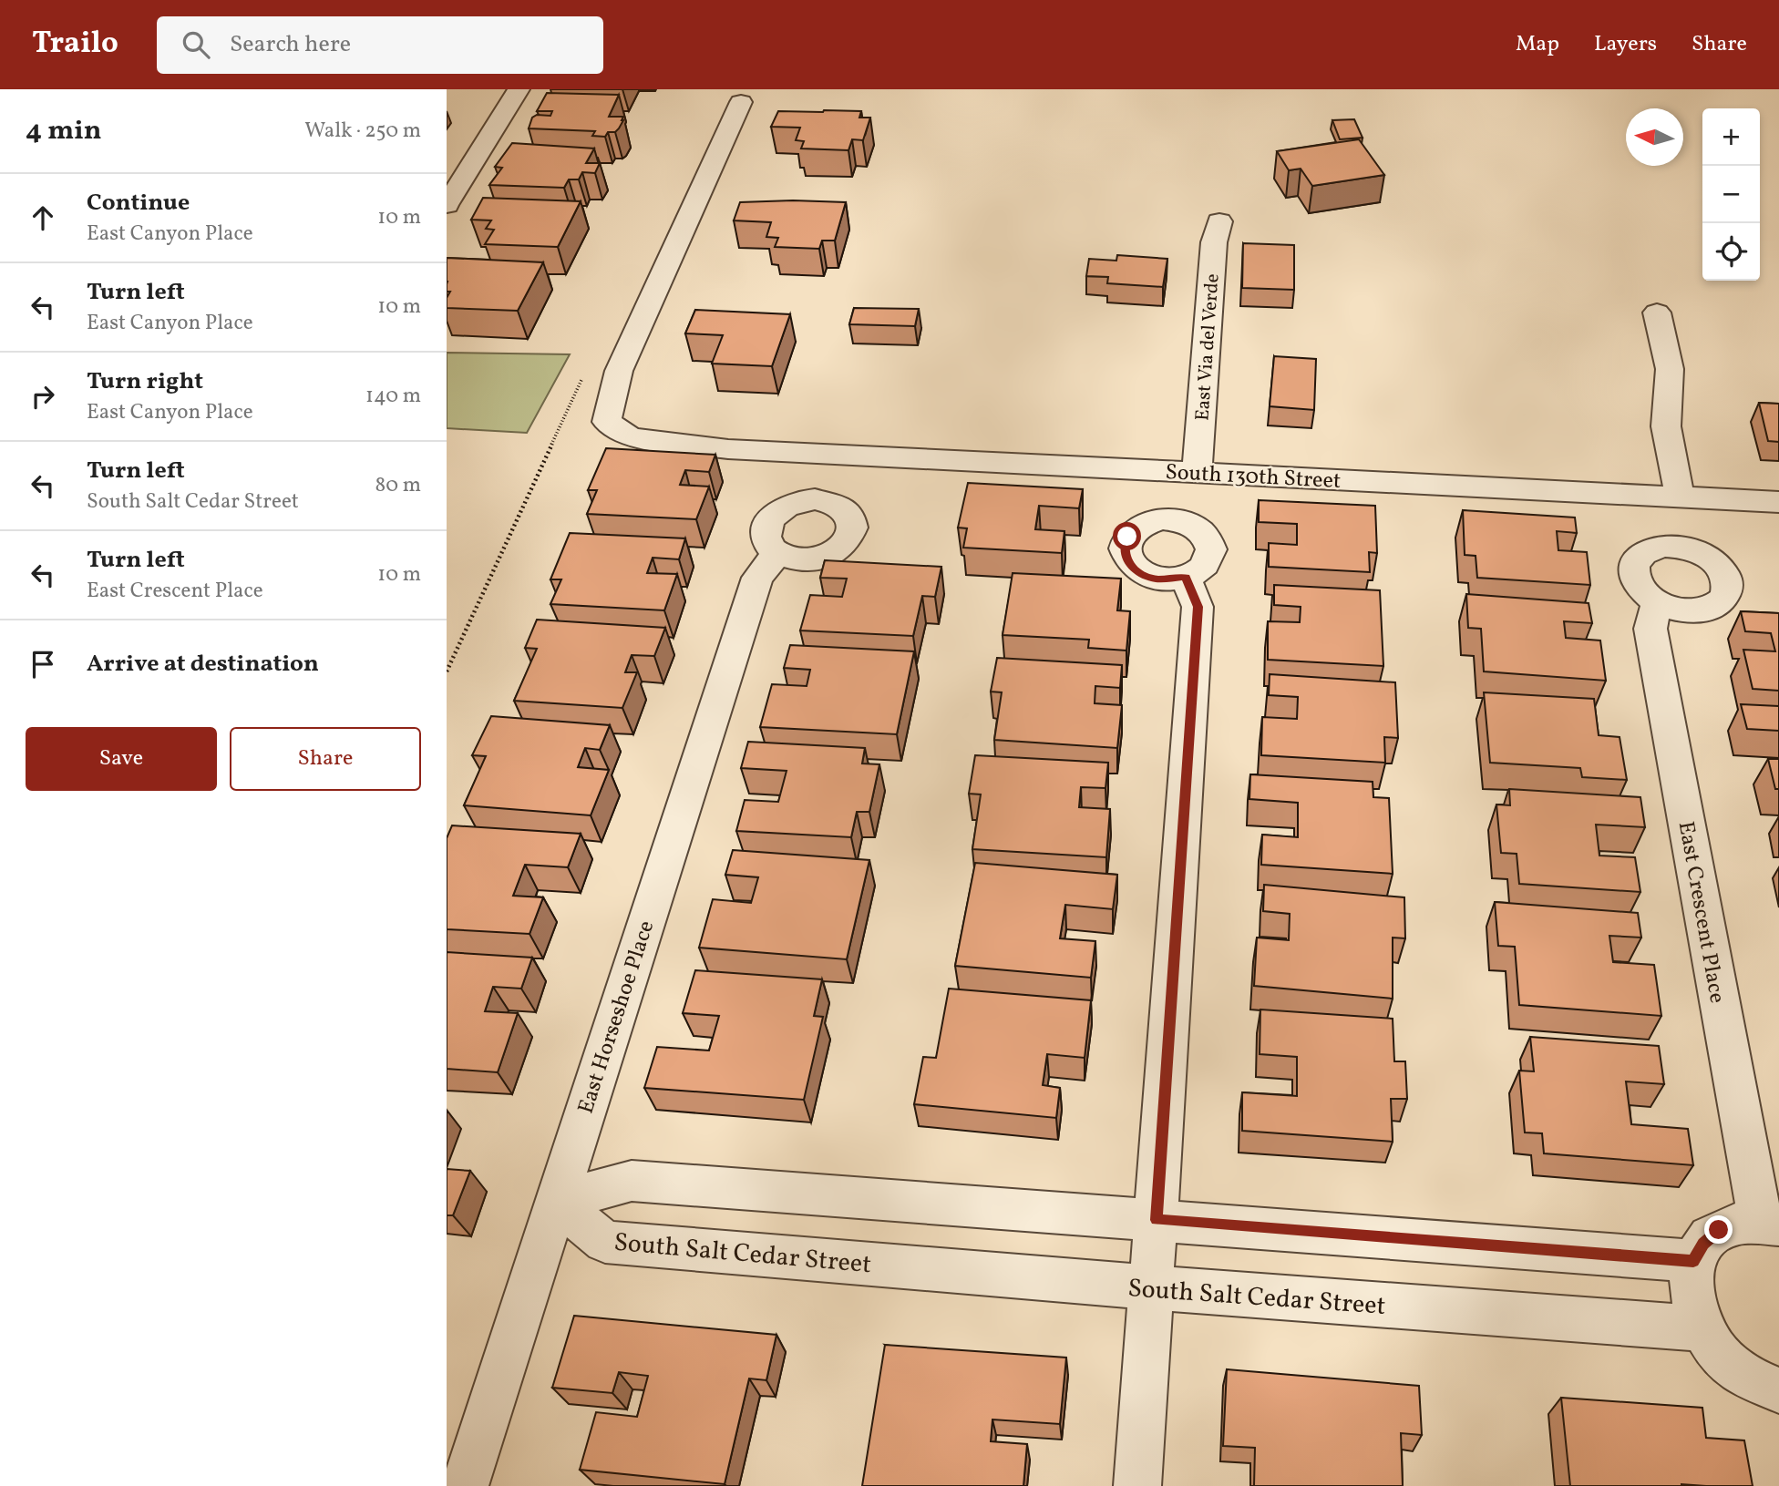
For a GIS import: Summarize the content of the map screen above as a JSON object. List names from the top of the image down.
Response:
{
  "streets": {
    "street": [
      "East Via del Verde",
      "South 130th Street",
      "East Crescent Place",
      "East Horseshoe Place",
      "South Salt Cedar Street"
    ]
  },
  "crossings": [
    ["East Via del Verde", "South 130th Street"],
    ["East Horseshoe Place", "South Salt Cedar Street"]
  ],
  "north": "left",
  "page": {
    "header": "Trailo",
    "search": "Search here",
    "nav": ["Map", "Layers", "Share"],
    "heading": ["4 min", "Walk · 250 m"],
    "map_buttons": ["+", "−"],
    "list": [
      ["Continue", "East Canyon Place", "10 m"],
      ["Turn left", "East Canyon Place", "10 m"],
      ["Turn right", "East Canyon Place", "140 m"],
      ["Turn left", "South Salt Cedar Street", "80 m"],
      ["Turn left", "East Crescent Place", "10 m"],
      "Arrive at destination"
    ],
    "buttons": ["Save", "Share"]
  }
}
